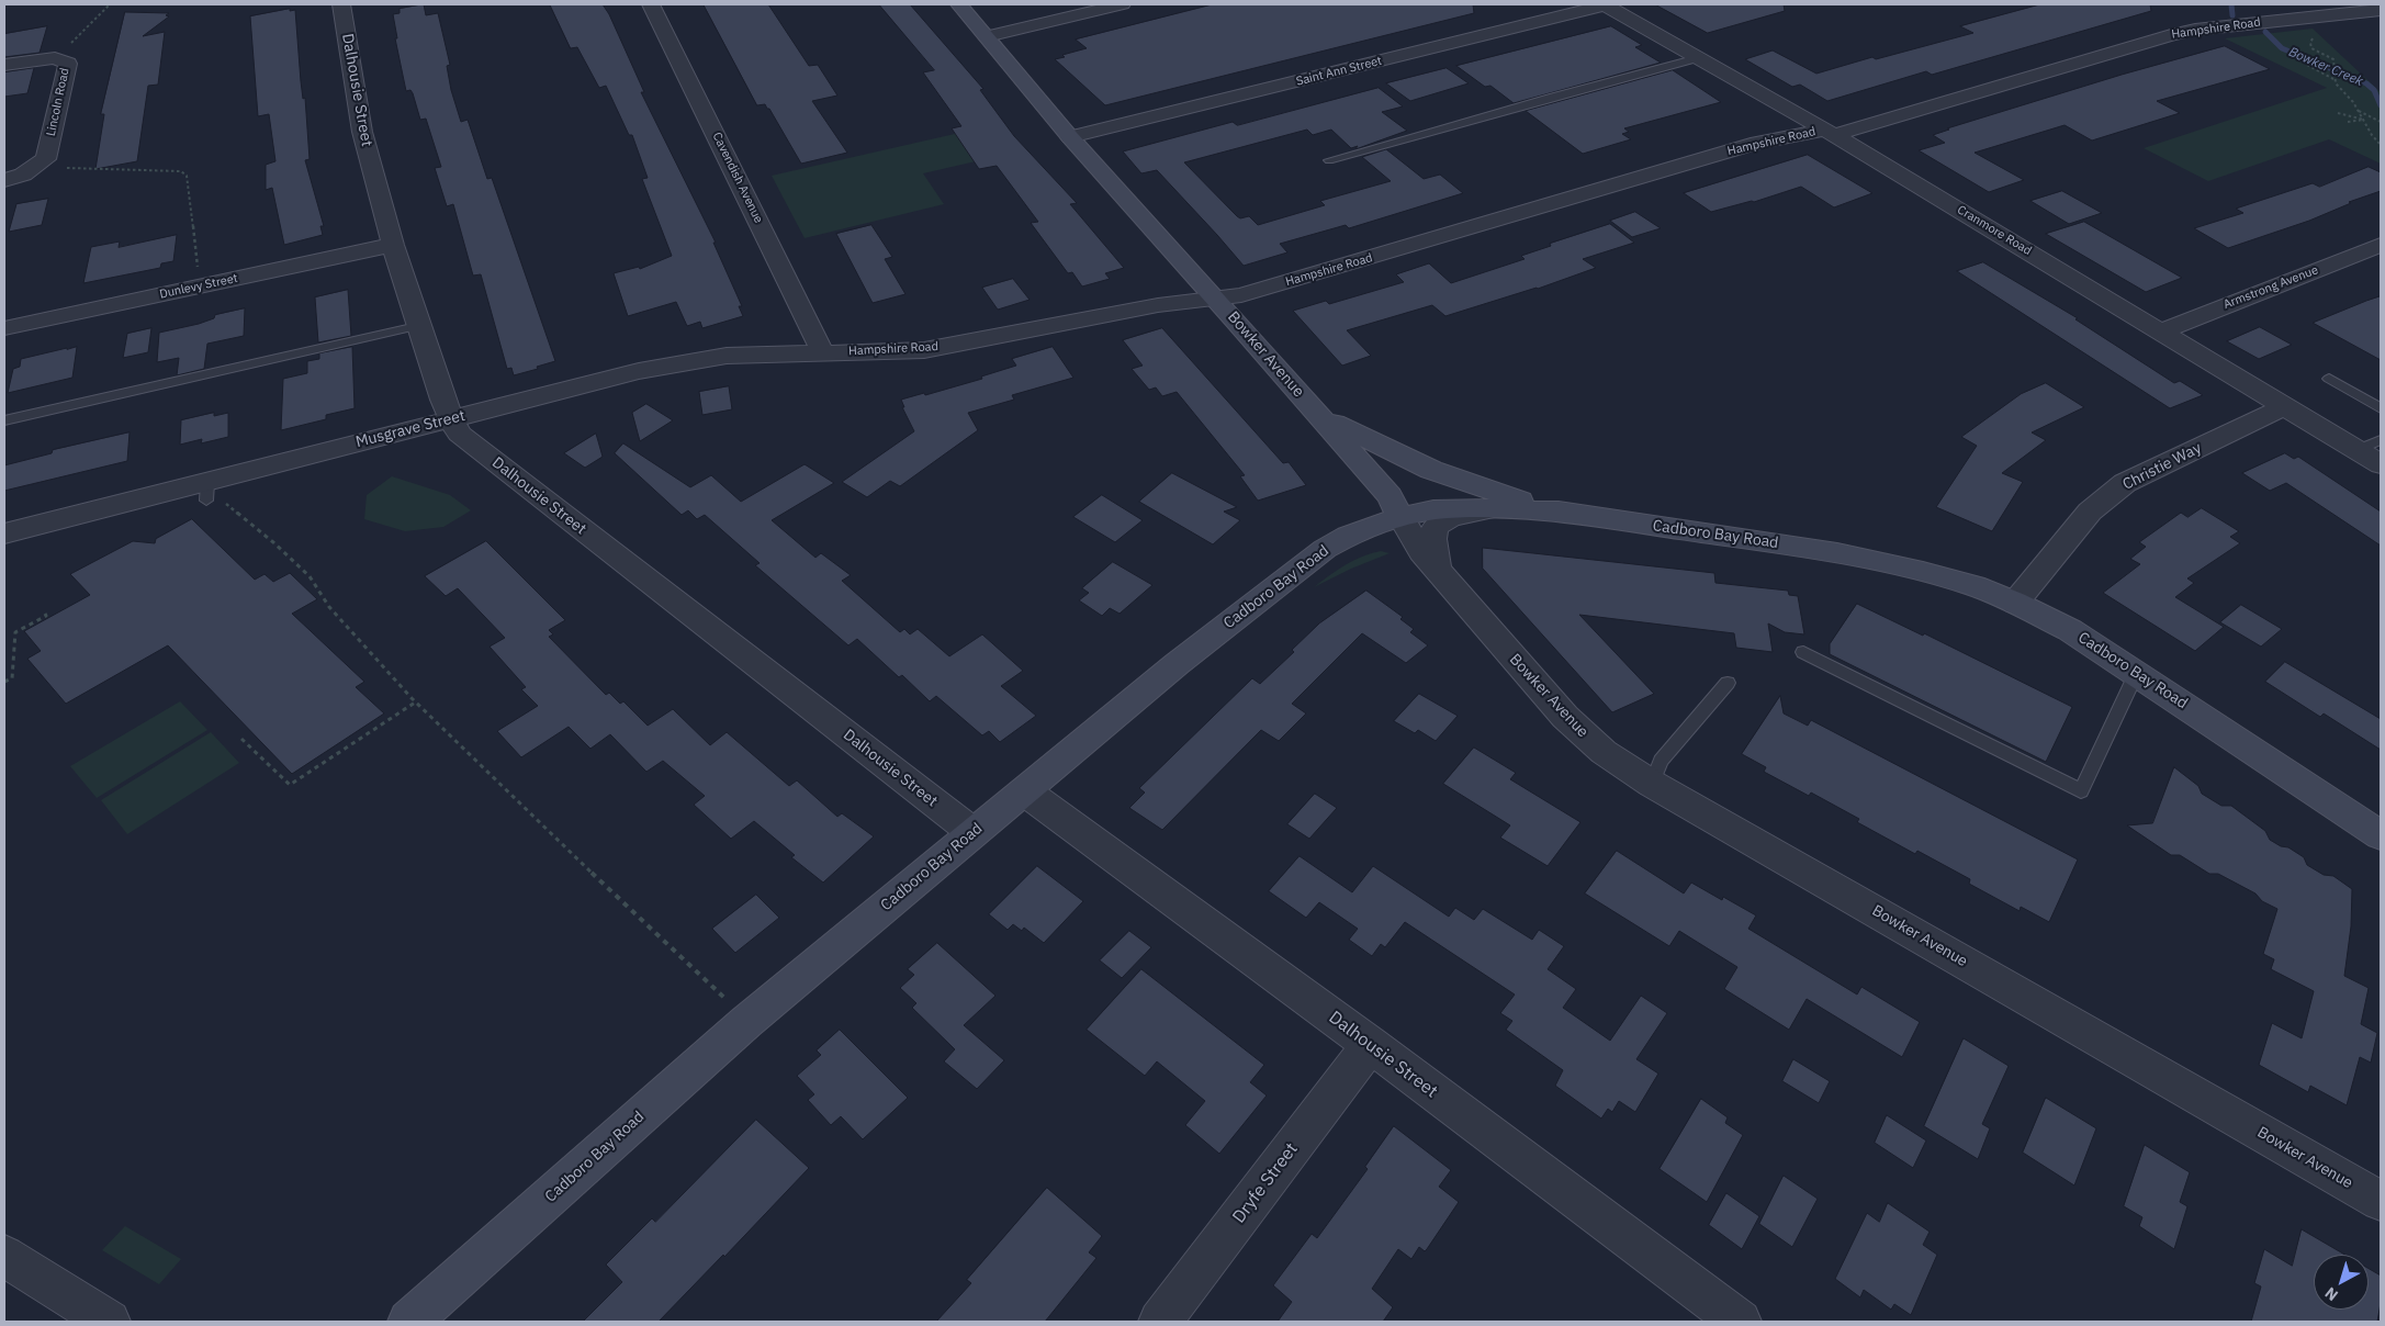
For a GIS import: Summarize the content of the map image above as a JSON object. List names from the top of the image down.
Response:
{
  "streets": {
    "main road": ["Bowker Avenue", "Cadboro Bay Road"],
    "street": [
      "Hampshire Road",
      "Saint Ann Street",
      "Dalhousie Street",
      "Lincoln Road",
      "Cavendish Avenue",
      "Cranmore Road",
      "Dunlevy Street",
      "Armstrong Avenue",
      "Musgrave Street",
      "Christie Way",
      "Dryfe Street"
    ]
  },
  "crossings": [
    ["Hampshire Road", "Cavendish Avenue"],
    ["Hampshire Road", "Cranmore Road"],
    ["Hampshire Road", "Bowker Avenue"],
    ["Hampshire Road", "Musgrave Street"],
    ["Saint Ann Street", "Cranmore Road"],
    ["Saint Ann Street", "Bowker Avenue"],
    ["Dalhousie Street", "Dunlevy Street"],
    ["Dalhousie Street", "Musgrave Street"],
    ["Dalhousie Street", "Cadboro Bay Road"],
    ["Dalhousie Street", "Dryfe Street"],
    ["Cavendish Avenue", "Musgrave Street"],
    ["Cranmore Road", "Armstrong Avenue"],
    ["Cranmore Road", "Christie Way"],
    ["Bowker Avenue", "Cadboro Bay Road"],
    ["Christie Way", "Cadboro Bay Road"]
  ],
  "water": ["Bowker Creek"],
  "north": "bottom left"
}
